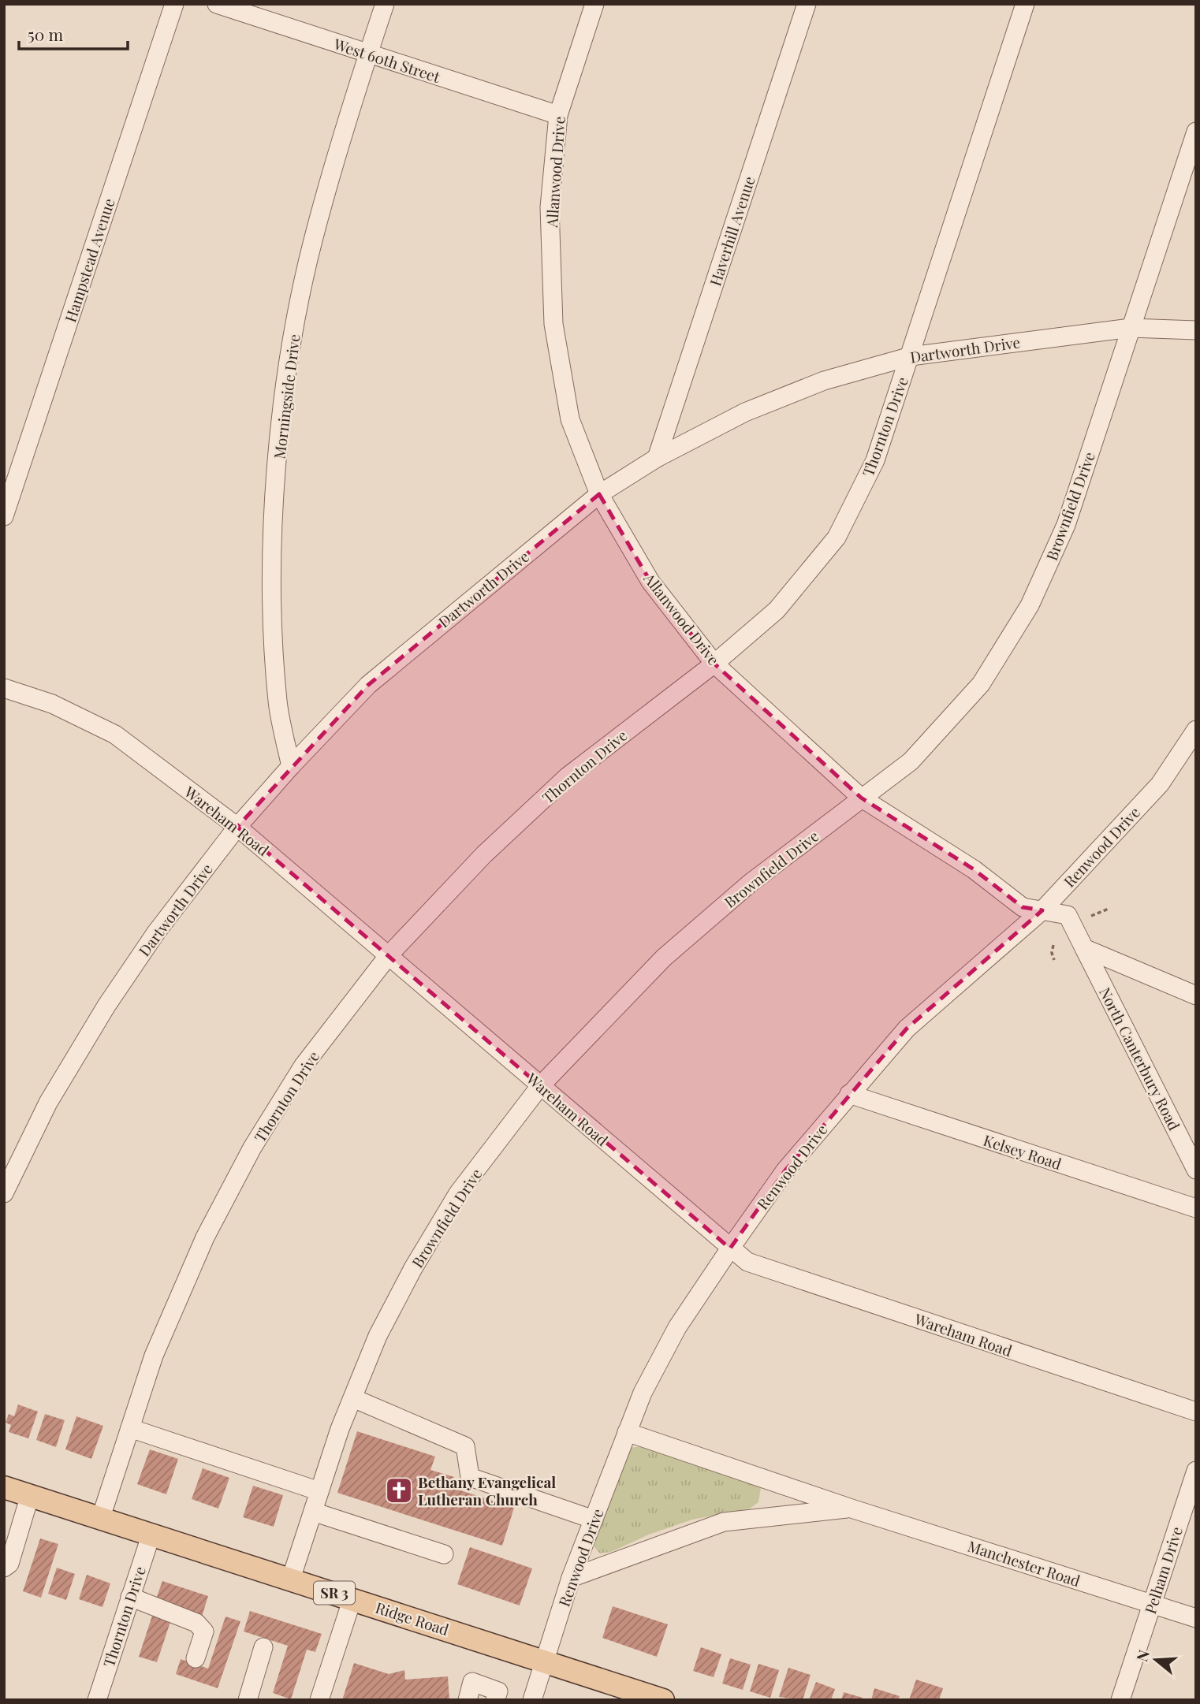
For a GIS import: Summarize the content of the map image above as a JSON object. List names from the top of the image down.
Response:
{
  "streets": {
    "main road": ["SR 3", "Ridge Road"],
    "street": [
      "West 60th Street",
      "Allanwood Drive",
      "Haverhill Avenue",
      "Hampstead Avenue",
      "Dartworth Drive",
      "Morningside Drive",
      "Thornton Drive",
      "Brownfield Drive",
      "Wareham Road",
      "Renwood Drive",
      "North Canterbury Road",
      "Kelsey Road",
      "Manchester Road",
      "Pelham Drive"
    ]
  },
  "crossings": [
    ["West 60th Street", "Allanwood Drive"],
    ["West 60th Street", "Morningside Drive"],
    ["Allanwood Drive", "Dartworth Drive"],
    ["Allanwood Drive", "Thornton Drive"],
    ["Allanwood Drive", "Brownfield Drive"],
    ["Allanwood Drive", "Renwood Drive"],
    ["Allanwood Drive", "North Canterbury Road"],
    ["Haverhill Avenue", "Dartworth Drive"],
    ["Dartworth Drive", "Morningside Drive"],
    ["Dartworth Drive", "Thornton Drive"],
    ["Dartworth Drive", "Brownfield Drive"],
    ["Dartworth Drive", "Wareham Road"],
    ["Thornton Drive", "Wareham Road"],
    ["Thornton Drive", "Ridge Road"],
    ["Brownfield Drive", "Wareham Road"],
    ["Brownfield Drive", "Ridge Road"],
    ["Wareham Road", "Renwood Drive"],
    ["Renwood Drive", "Kelsey Road"],
    ["Renwood Drive", "Manchester Road"],
    ["Renwood Drive", "Ridge Road"],
    ["Manchester Road", "Pelham Drive"]
  ],
  "places": {
    "church": ["Bethany Evangelical Lutheran Church"]
  },
  "scale_bar": "50 m",
  "north": "left"
}
